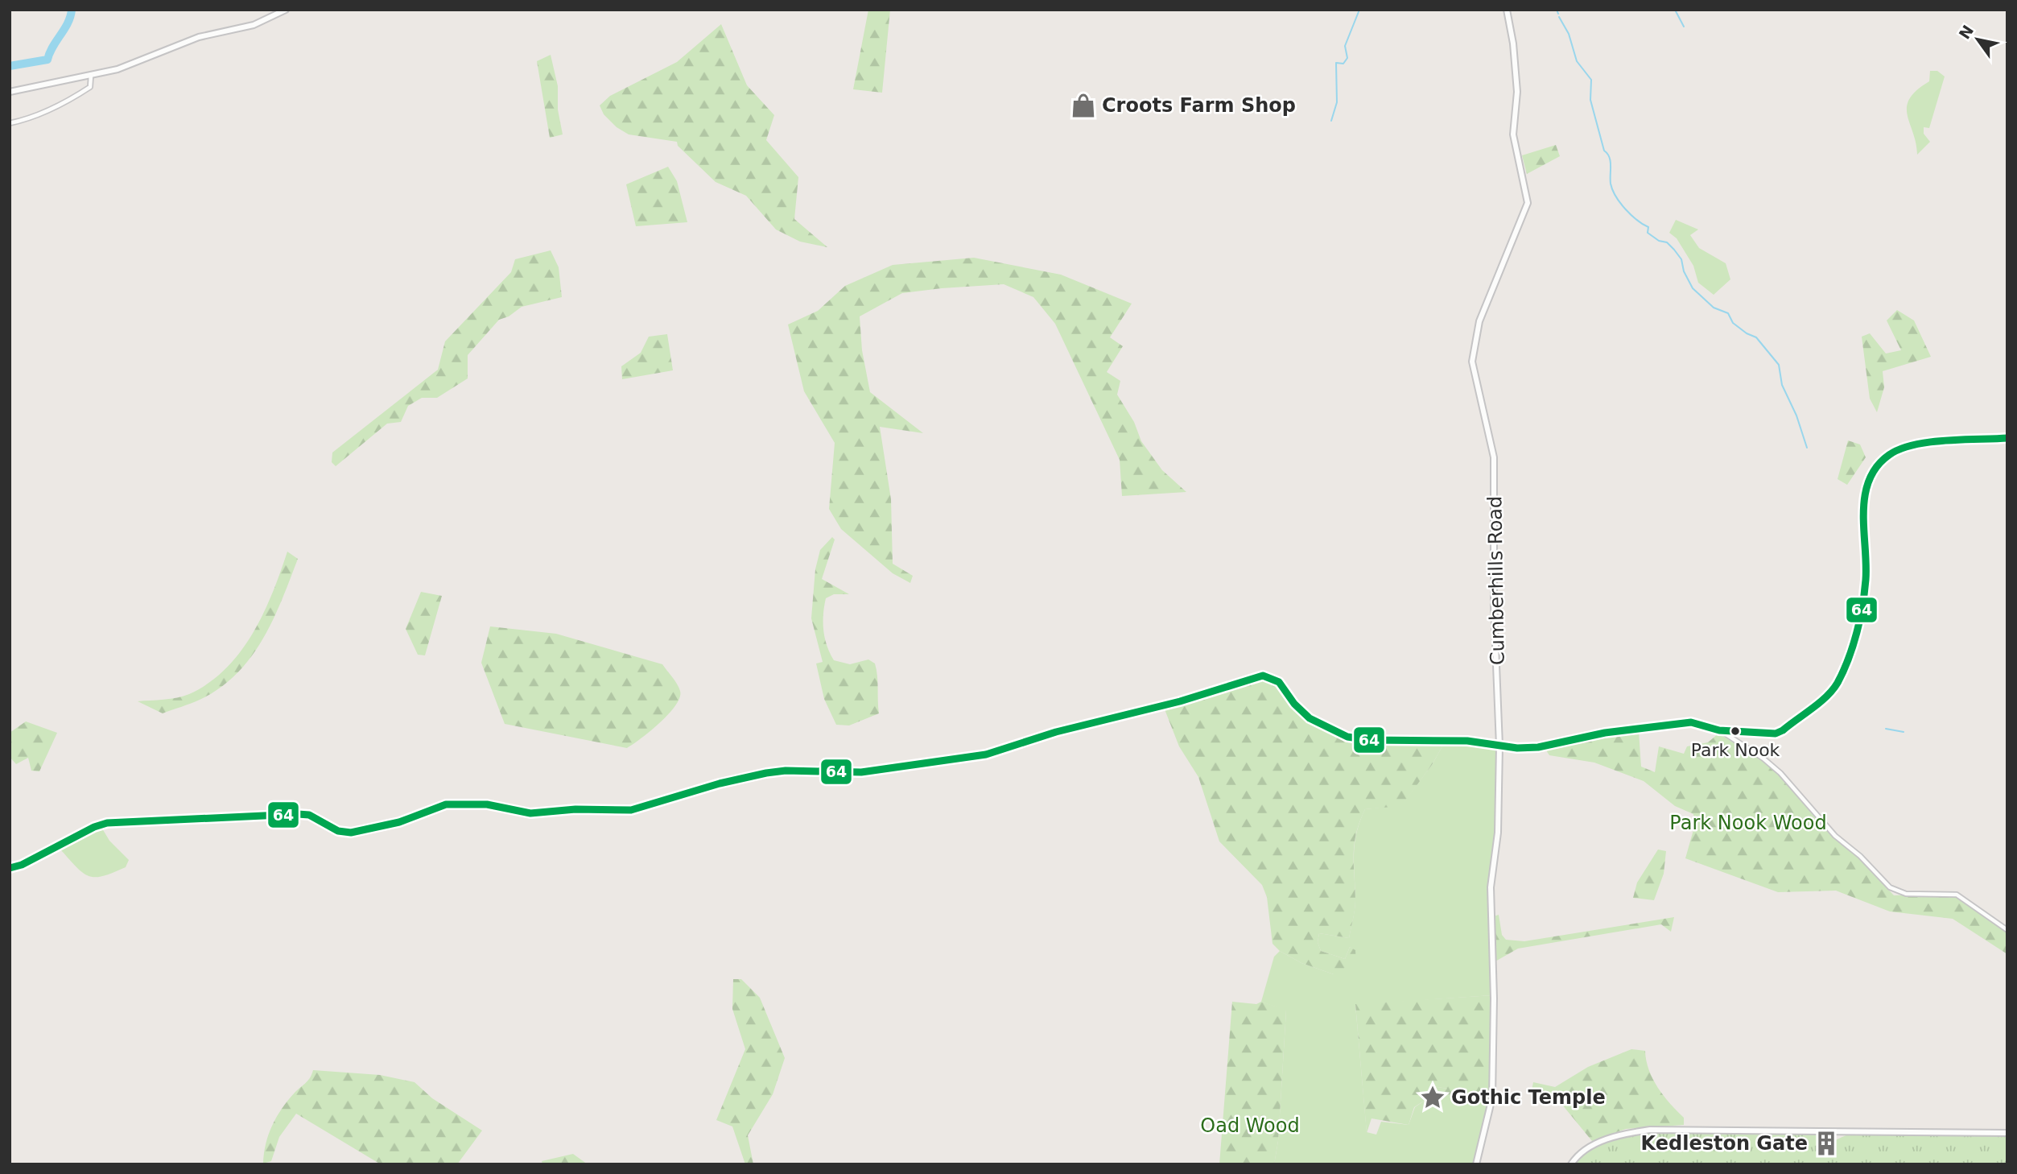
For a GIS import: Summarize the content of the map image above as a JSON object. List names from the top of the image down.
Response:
{
  "streets": {
    "street": ["Cumberhills Road"]
  },
  "parks": ["Park Nook Wood", "Oad Wood"],
  "places": {
    "shop": ["Croots Farm Shop"],
    "other": ["Park Nook"],
    "place": ["Gothic Temple"],
    "building": ["Kedleston Gate"]
  },
  "lines": ["transit line 64"],
  "north": "top left"
}
